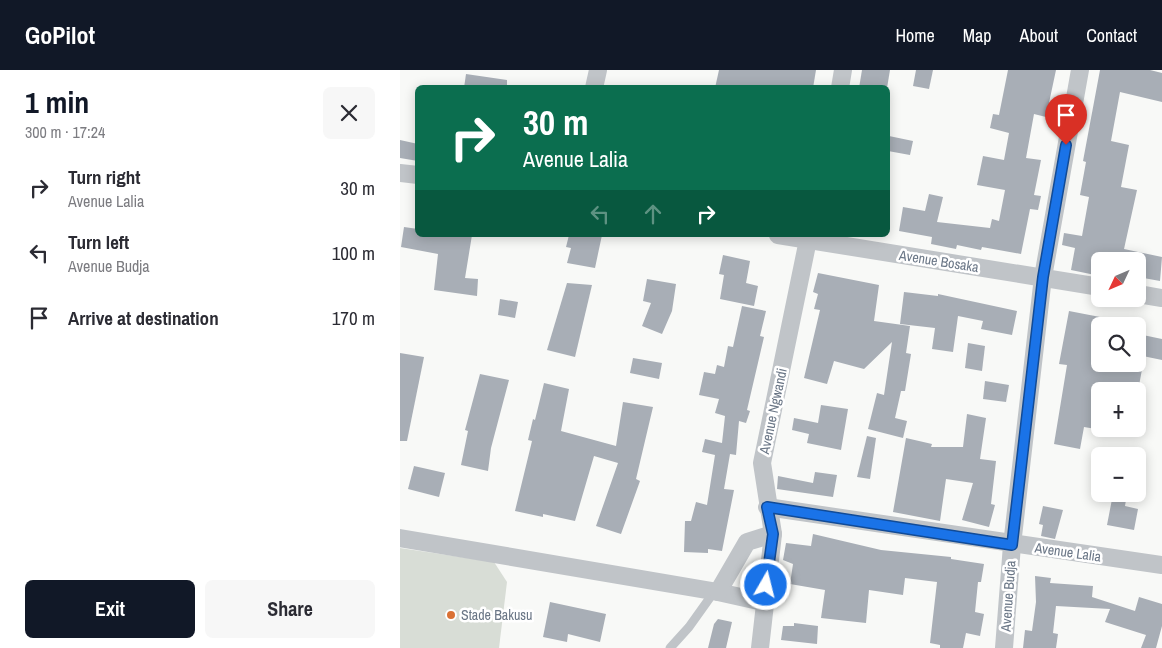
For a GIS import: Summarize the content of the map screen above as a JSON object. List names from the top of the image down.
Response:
{
  "streets": {
    "street": [
      "Avenue Bosaka",
      "Avenue Ngwandi",
      "Avenue Lalia",
      "Avenue Budja"
    ]
  },
  "crossings": [
    ["Avenue Bosaka", "Avenue Ngwandi"],
    ["Avenue Bosaka", "Avenue Budja"],
    ["Avenue Ngwandi", "Avenue Lalia"],
    ["Avenue Lalia", "Avenue Budja"]
  ],
  "places": ["Stade Bakusu"],
  "north": "bottom left",
  "page": {
    "header": "GoPilot",
    "nav": [
      "Home",
      "Map",
      "About",
      "Contact"
    ],
    "heading": ["1 min", "300 m · 17:24"],
    "turn": ["30 m", "Avenue Lalia"],
    "list": [
      {
        "name": "Turn right",
        "note": "Avenue Lalia",
        "value": "30 m"
      },
      {
        "name": "Turn left",
        "note": "Avenue Budja",
        "value": "100 m"
      },
      {
        "name": "Arrive at destination",
        "value": "170 m"
      }
    ],
    "map_buttons": ["+", "−"],
    "buttons": ["Exit", "Share"]
  }
}
